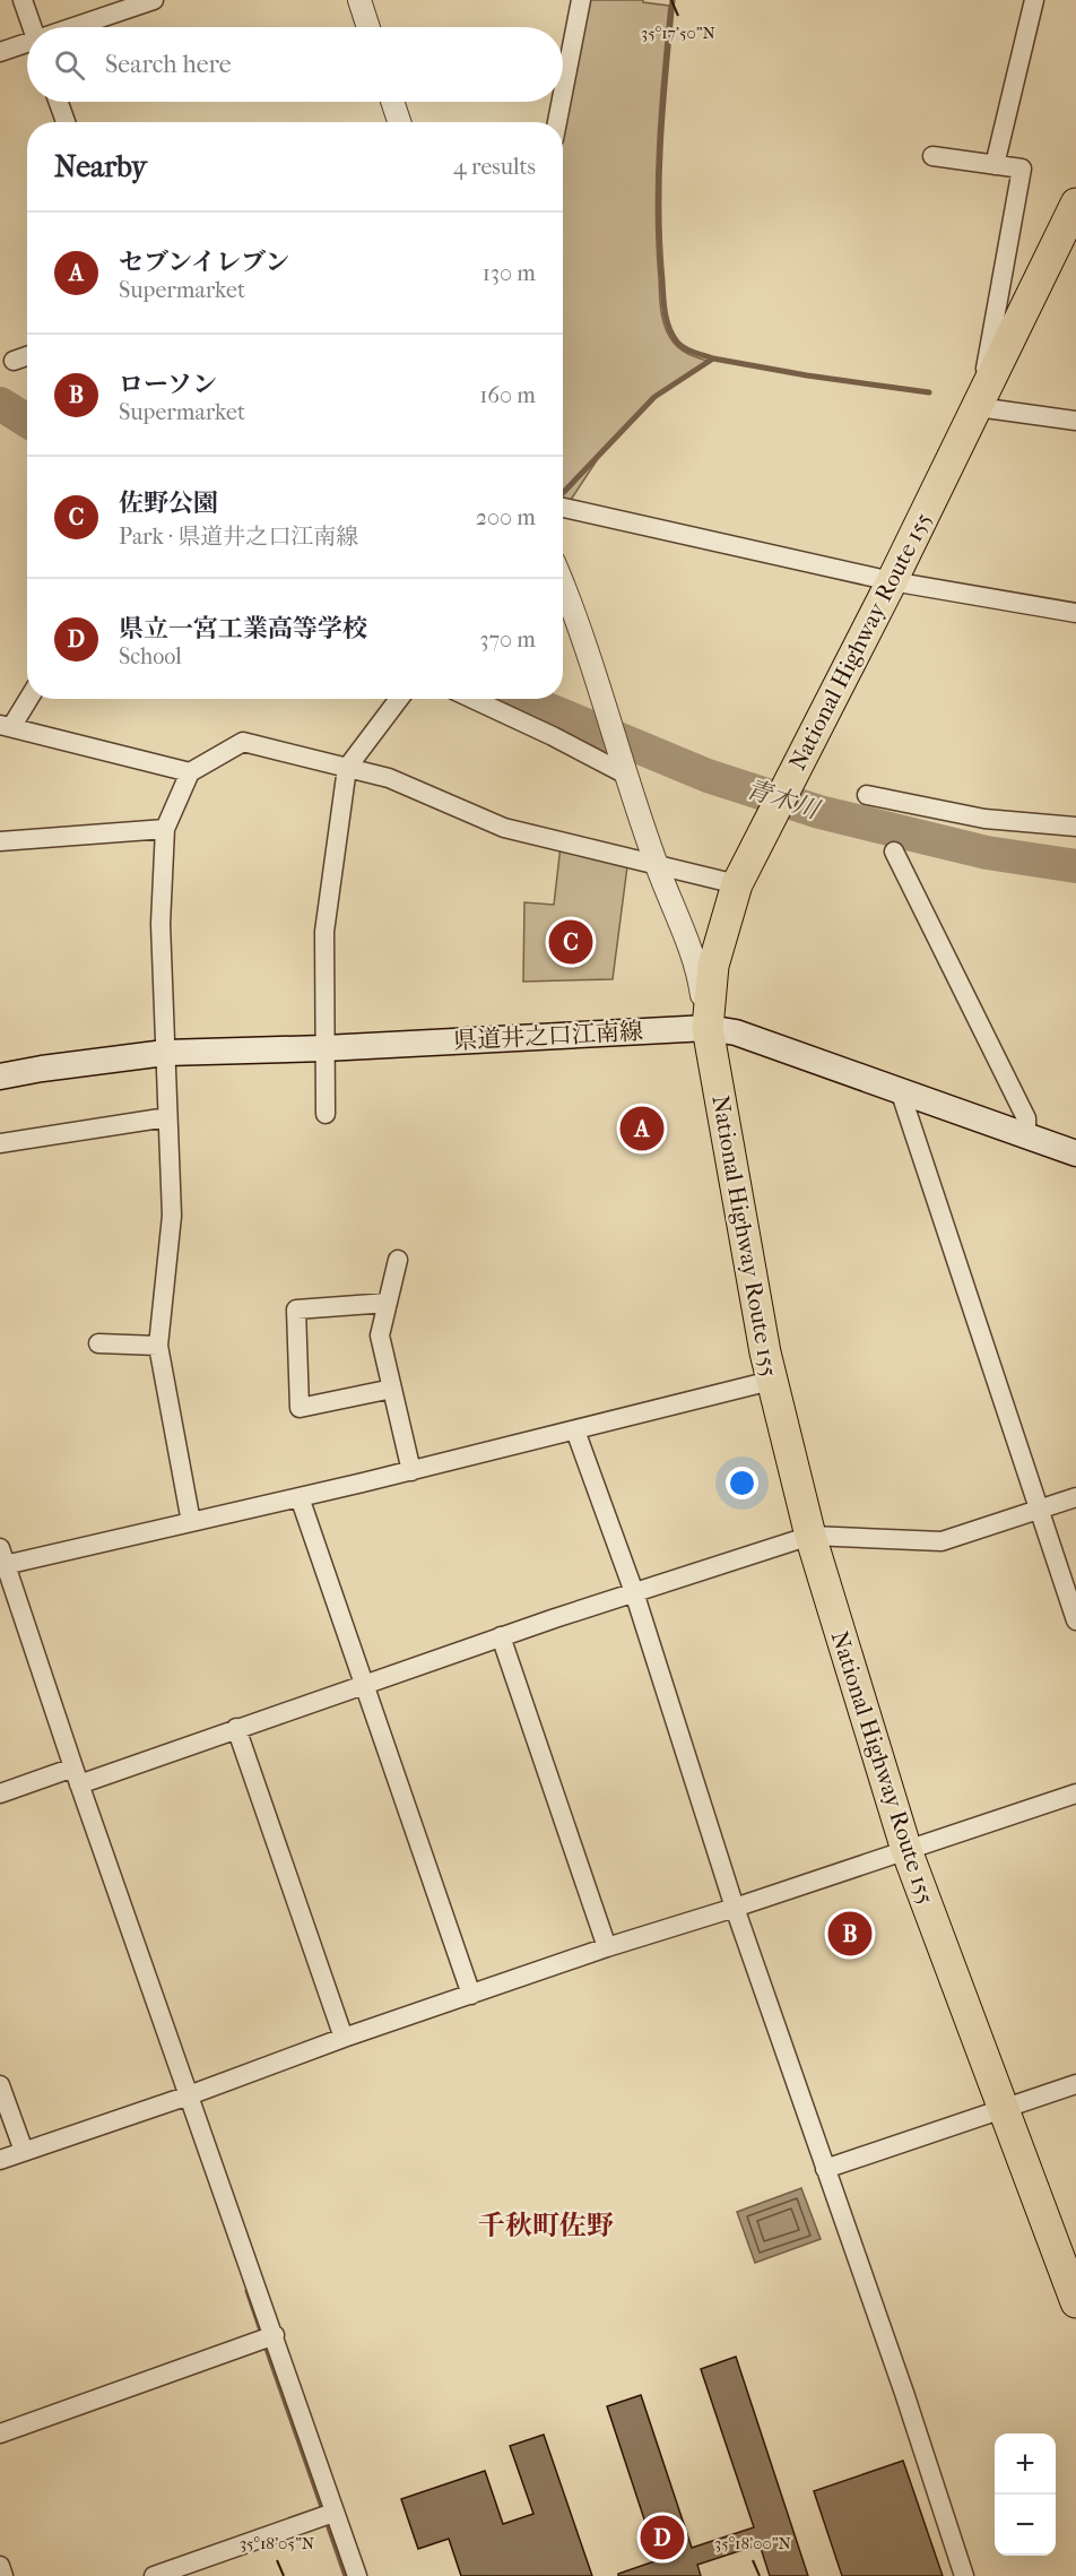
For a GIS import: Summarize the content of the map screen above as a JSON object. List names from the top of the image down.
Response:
{
  "streets": {
    "highway": ["National Highway Route 155"],
    "main road": ["県道井之口江南線"]
  },
  "crossings": [
    ["National Highway Route 155", "県道井之口江南線"]
  ],
  "districts": ["千秋町佐野"],
  "water": ["青木川"],
  "page": {
    "search": "Search here",
    "heading": ["Nearby", "4 results"],
    "list": [
      {
        "mark": "A",
        "name": "セブンイレブン",
        "note": "Supermarket",
        "value": "130 m"
      },
      {
        "mark": "B",
        "name": "ローソン",
        "note": "Supermarket",
        "value": "160 m"
      },
      {
        "mark": "C",
        "name": "佐野公園",
        "note": "Park · 県道井之口江南線",
        "value": "200 m"
      },
      {
        "mark": "D",
        "name": "県立一宮工業高等学校",
        "note": "School",
        "value": "370 m"
      }
    ],
    "pins": [
      "C",
      "A",
      "B",
      "D"
    ],
    "map_buttons": ["+", "−"]
  },
  "coordinates": ["35°17'50\"N", "35°18'05\"N", "35°18'00\"N"]
}
